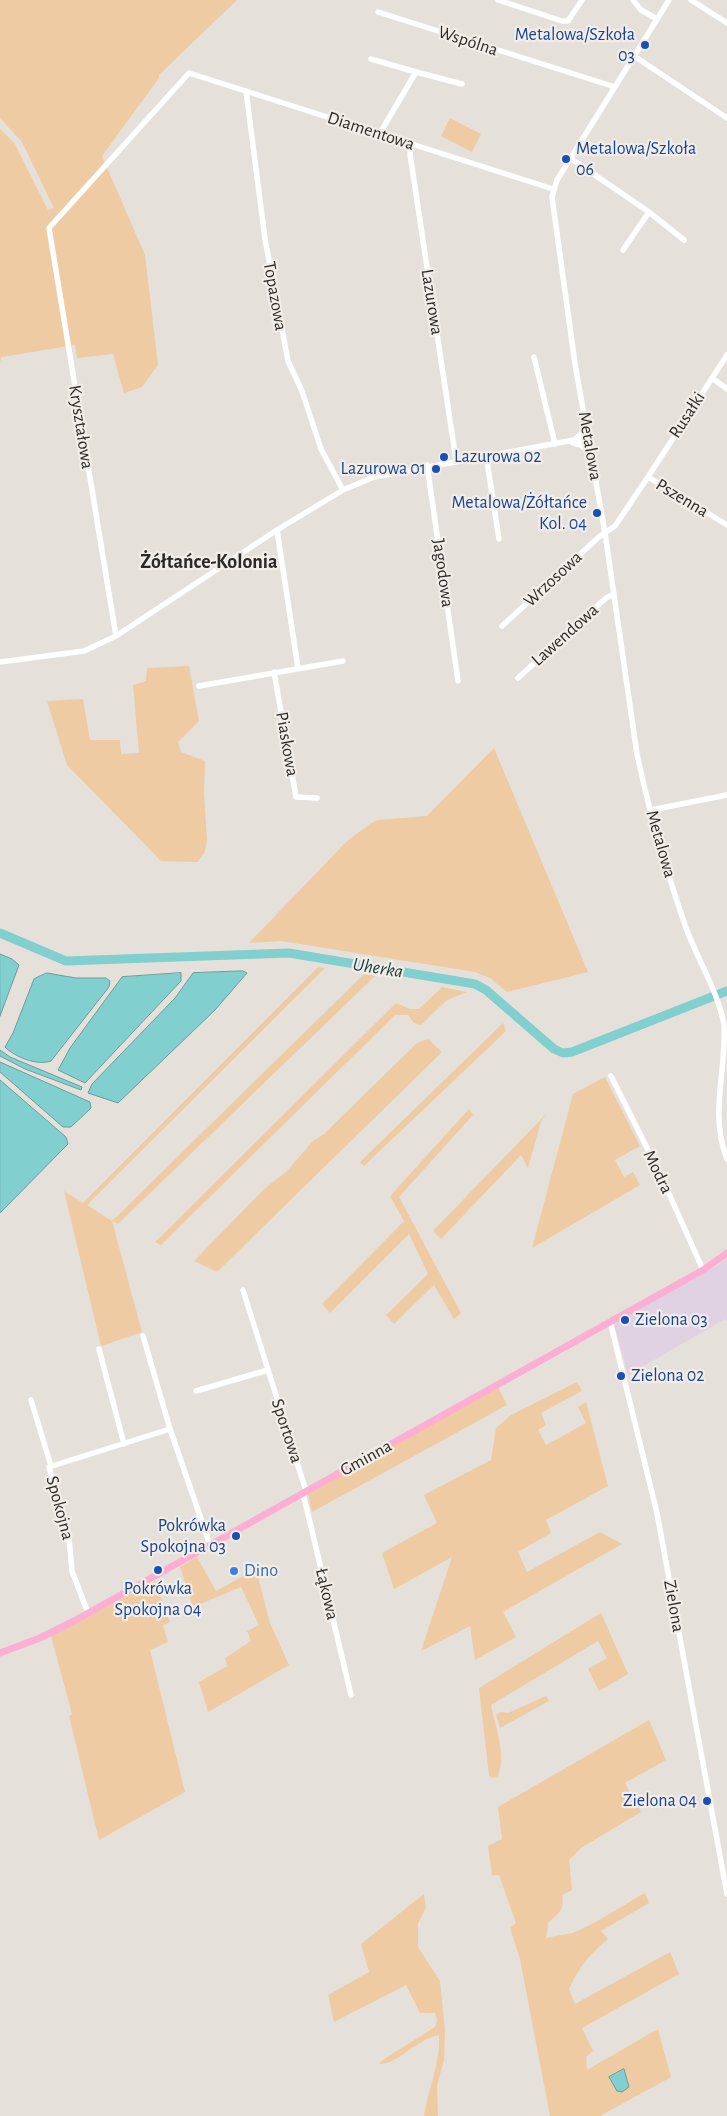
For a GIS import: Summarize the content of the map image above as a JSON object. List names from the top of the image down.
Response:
{
  "streets": {
    "main road": ["Gminna"],
    "street": [
      "Wspólna",
      "Diamentowa",
      "Topazowa",
      "Lazurowa",
      "Rusałki",
      "Kryształowa",
      "Metalowa",
      "Pszenna",
      "Jagodowa",
      "Wrzosowa",
      "Lawendowa",
      "Piaskowa",
      "Modra",
      "Sportowa",
      "Spokojna",
      "Łąkowa",
      "Zielona"
    ]
  },
  "crossings": [
    ["Diamentowa", "Topazowa"],
    ["Diamentowa", "Lazurowa"],
    ["Diamentowa", "Kryształowa"],
    ["Diamentowa", "Metalowa"],
    ["Rusałki", "Pszenna"],
    ["Metalowa", "Pszenna"],
    ["Metalowa", "Wrzosowa"],
    ["Metalowa", "Lawendowa"],
    ["Pszenna", "Wrzosowa"],
    ["Modra", "Gminna"],
    ["Sportowa", "Gminna"],
    ["Sportowa", "Łąkowa"],
    ["Gminna", "Spokojna"],
    ["Gminna", "Łąkowa"],
    ["Gminna", "Zielona"]
  ],
  "districts": ["Żółtańce-Kolonia"],
  "water": ["Uherka"],
  "places": [
    "Metalowa/Szkoła 03",
    "Metalowa/Szkoła 06",
    "Lazurowa 02",
    "Lazurowa 01",
    "Metalowa/Żółtańce Kol. 04",
    "Zielona 03",
    "Zielona 02",
    "Pokrówka Spokojna 03",
    "Pokrówka Spokojna 04",
    "Dino",
    "Zielona 04"
  ]
}
